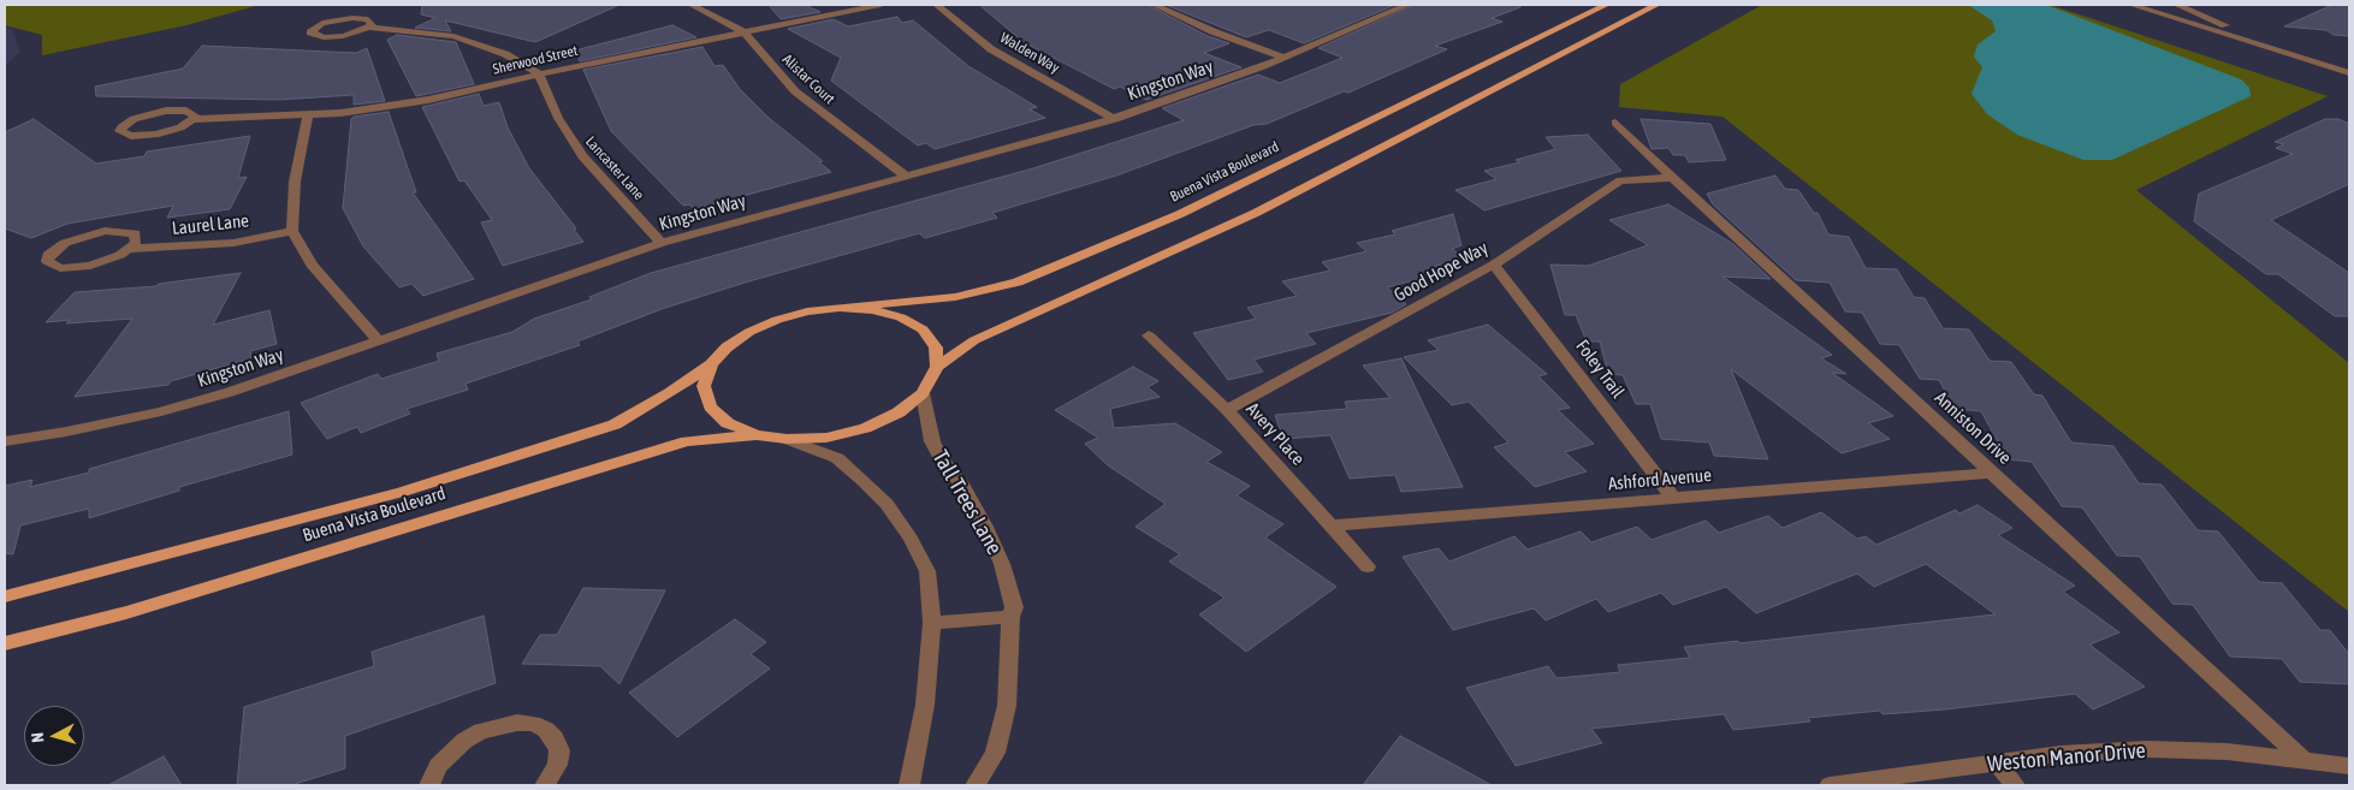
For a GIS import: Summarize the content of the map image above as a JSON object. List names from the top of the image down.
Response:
{
  "streets": {
    "main road": ["Buena Vista Boulevard"],
    "street": [
      "Walden Way",
      "Sherwood Street",
      "Alistar Court",
      "Kingston Way",
      "Lancaster Lane",
      "Laurel Lane",
      "Good Hope Way",
      "Foley Trail",
      "Anniston Drive",
      "Avery Place",
      "Ashford Avenue",
      "Tall Trees Lane",
      "Weston Manor Drive"
    ]
  },
  "crossings": [
    ["Walden Way", "Kingston Way"],
    ["Sherwood Street", "Alistar Court"],
    ["Sherwood Street", "Lancaster Lane"],
    ["Alistar Court", "Kingston Way"],
    ["Kingston Way", "Lancaster Lane"],
    ["Buena Vista Boulevard", "Tall Trees Lane"],
    ["Good Hope Way", "Foley Trail"],
    ["Good Hope Way", "Anniston Drive"],
    ["Good Hope Way", "Avery Place"],
    ["Foley Trail", "Ashford Avenue"],
    ["Anniston Drive", "Ashford Avenue"],
    ["Anniston Drive", "Weston Manor Drive"],
    ["Avery Place", "Ashford Avenue"]
  ],
  "north": "left"
}
